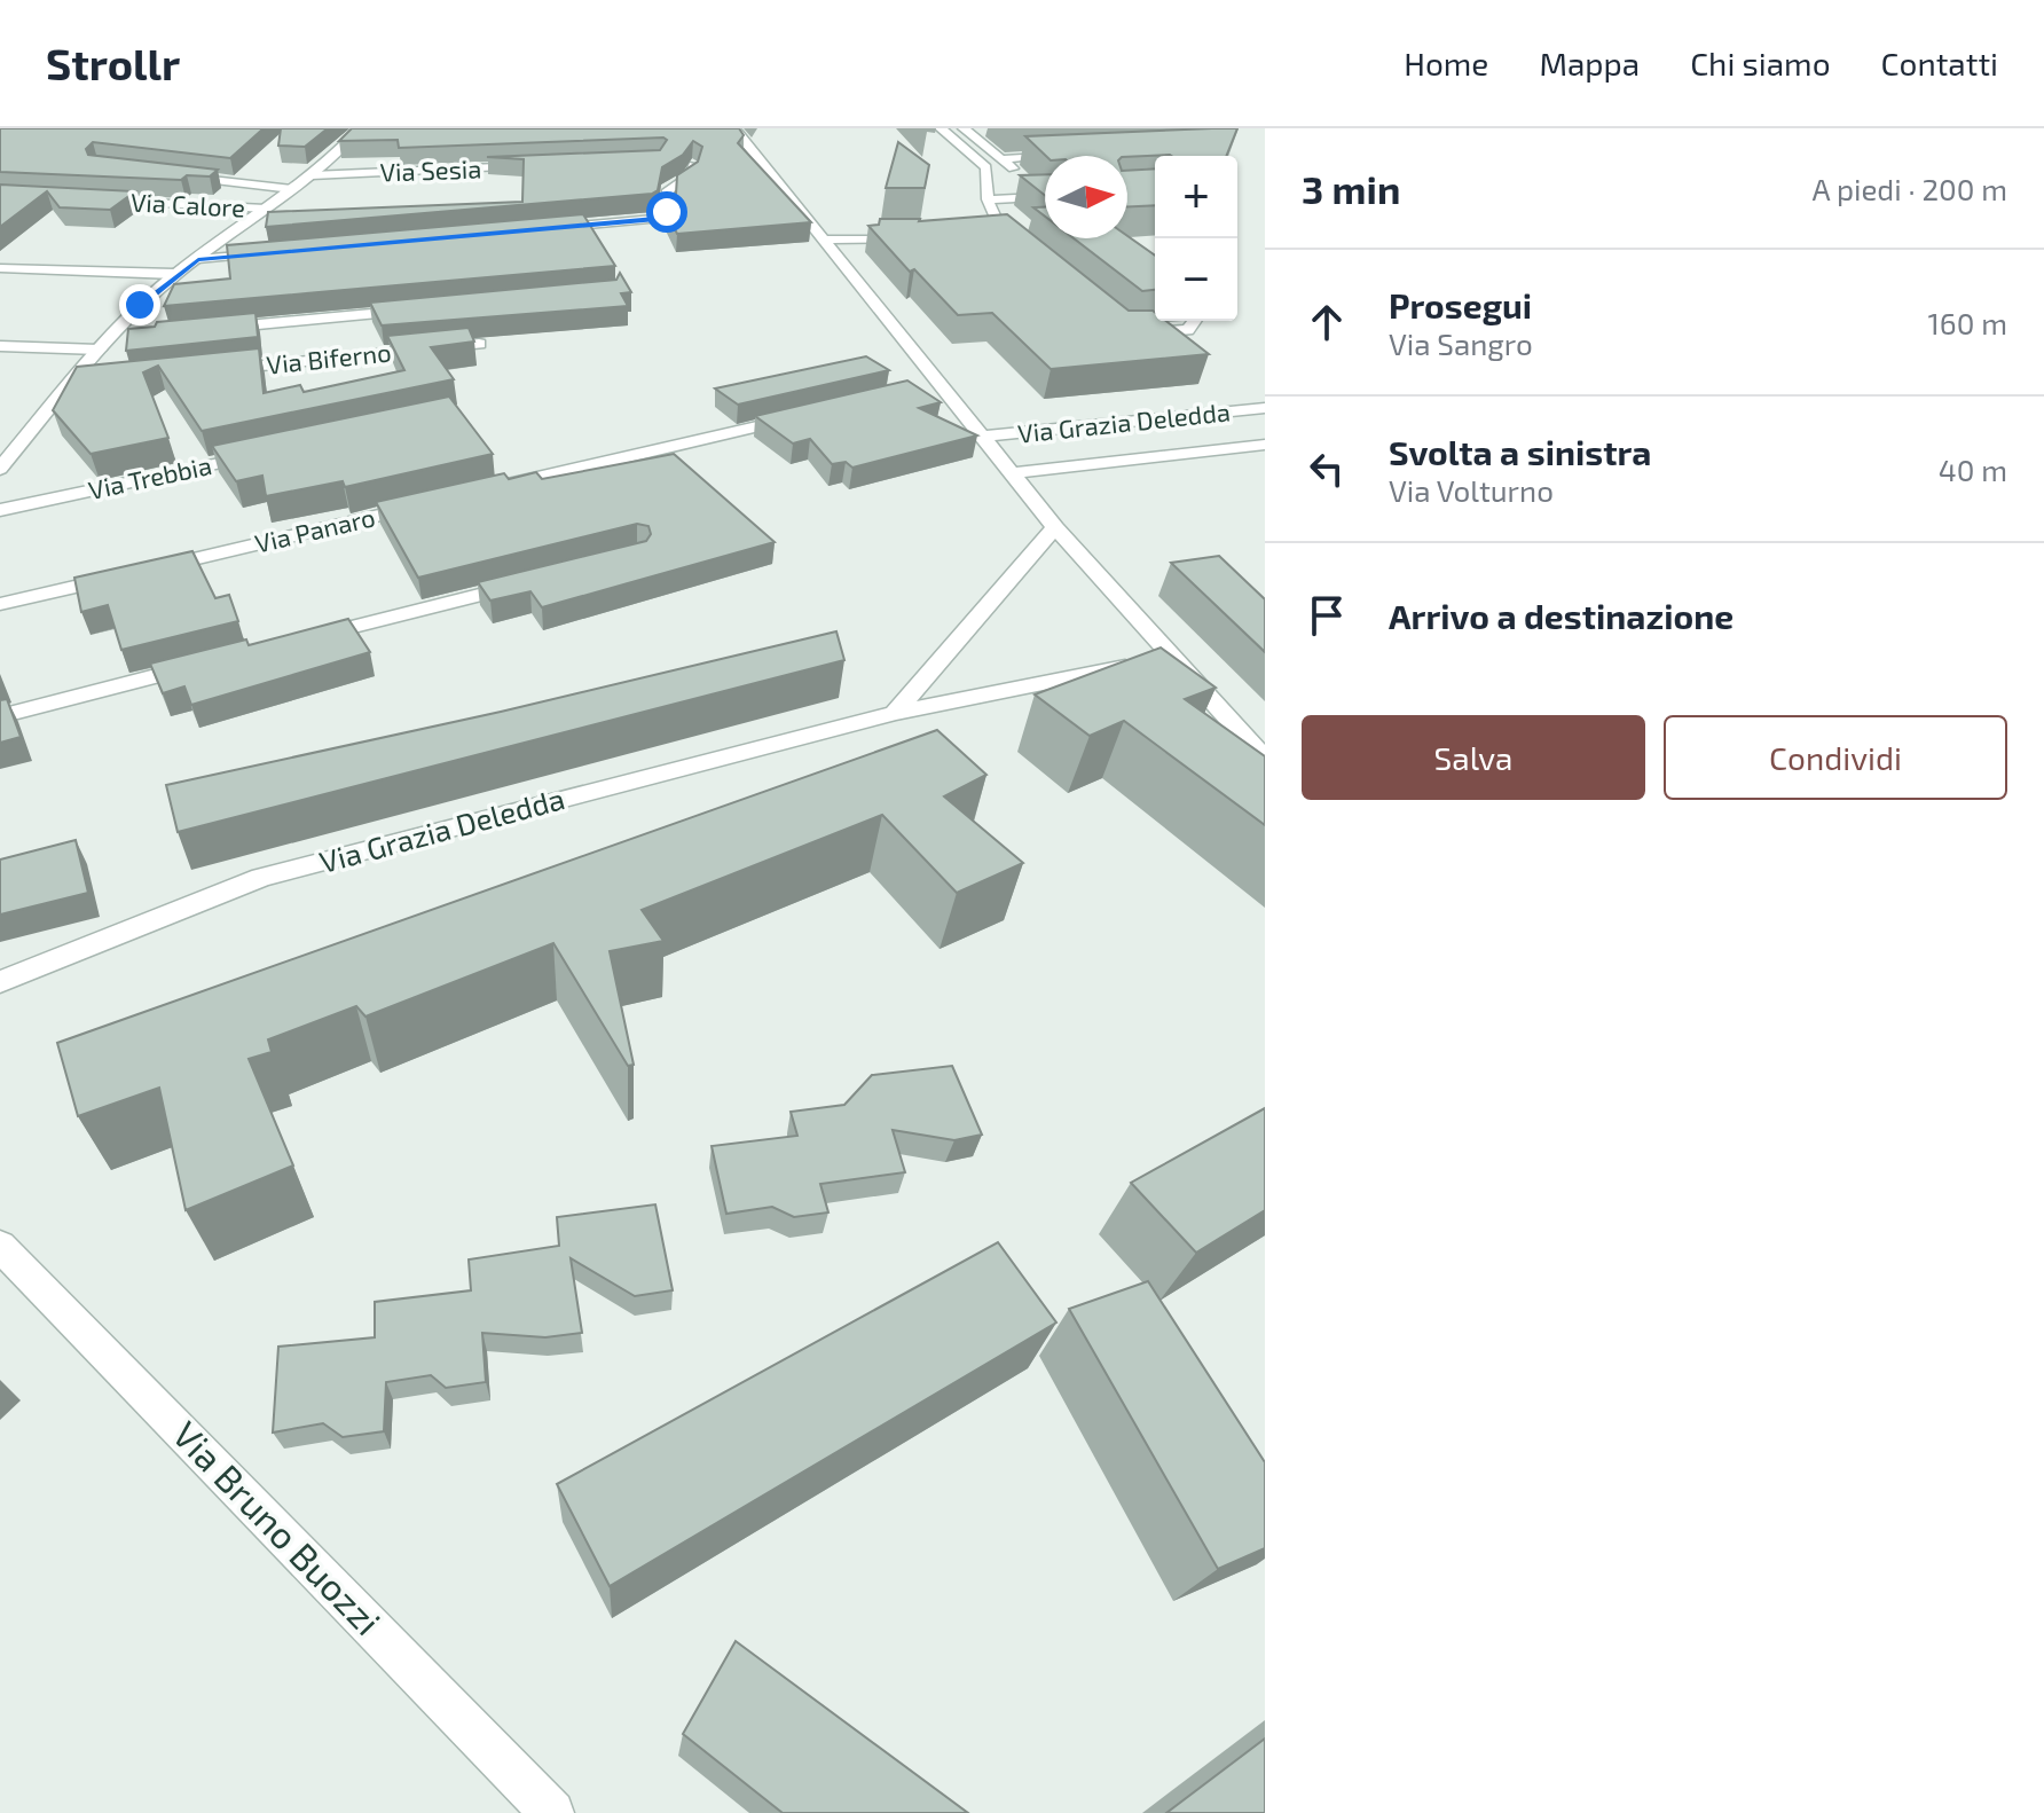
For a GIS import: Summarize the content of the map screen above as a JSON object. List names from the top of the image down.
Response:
{
  "streets": {
    "street": [
      "Via Sesia",
      "Via Calore",
      "Via Biferno",
      "Via Grazia Deledda",
      "Via Trebbia",
      "Via Panaro",
      "Via Bruno Buozzi"
    ]
  },
  "north": "right",
  "page": {
    "header": "Strollr",
    "nav": [
      "Home",
      "Mappa",
      "Chi siamo",
      "Contatti"
    ],
    "heading": ["3 min", "A piedi · 200 m"],
    "map_buttons": ["+", "−"],
    "list": [
      ["Prosegui", "Via Sangro", "160 m"],
      ["Svolta a sinistra", "Via Volturno", "40 m"],
      "Arrivo a destinazione"
    ],
    "buttons": ["Salva", "Condividi"]
  }
}
